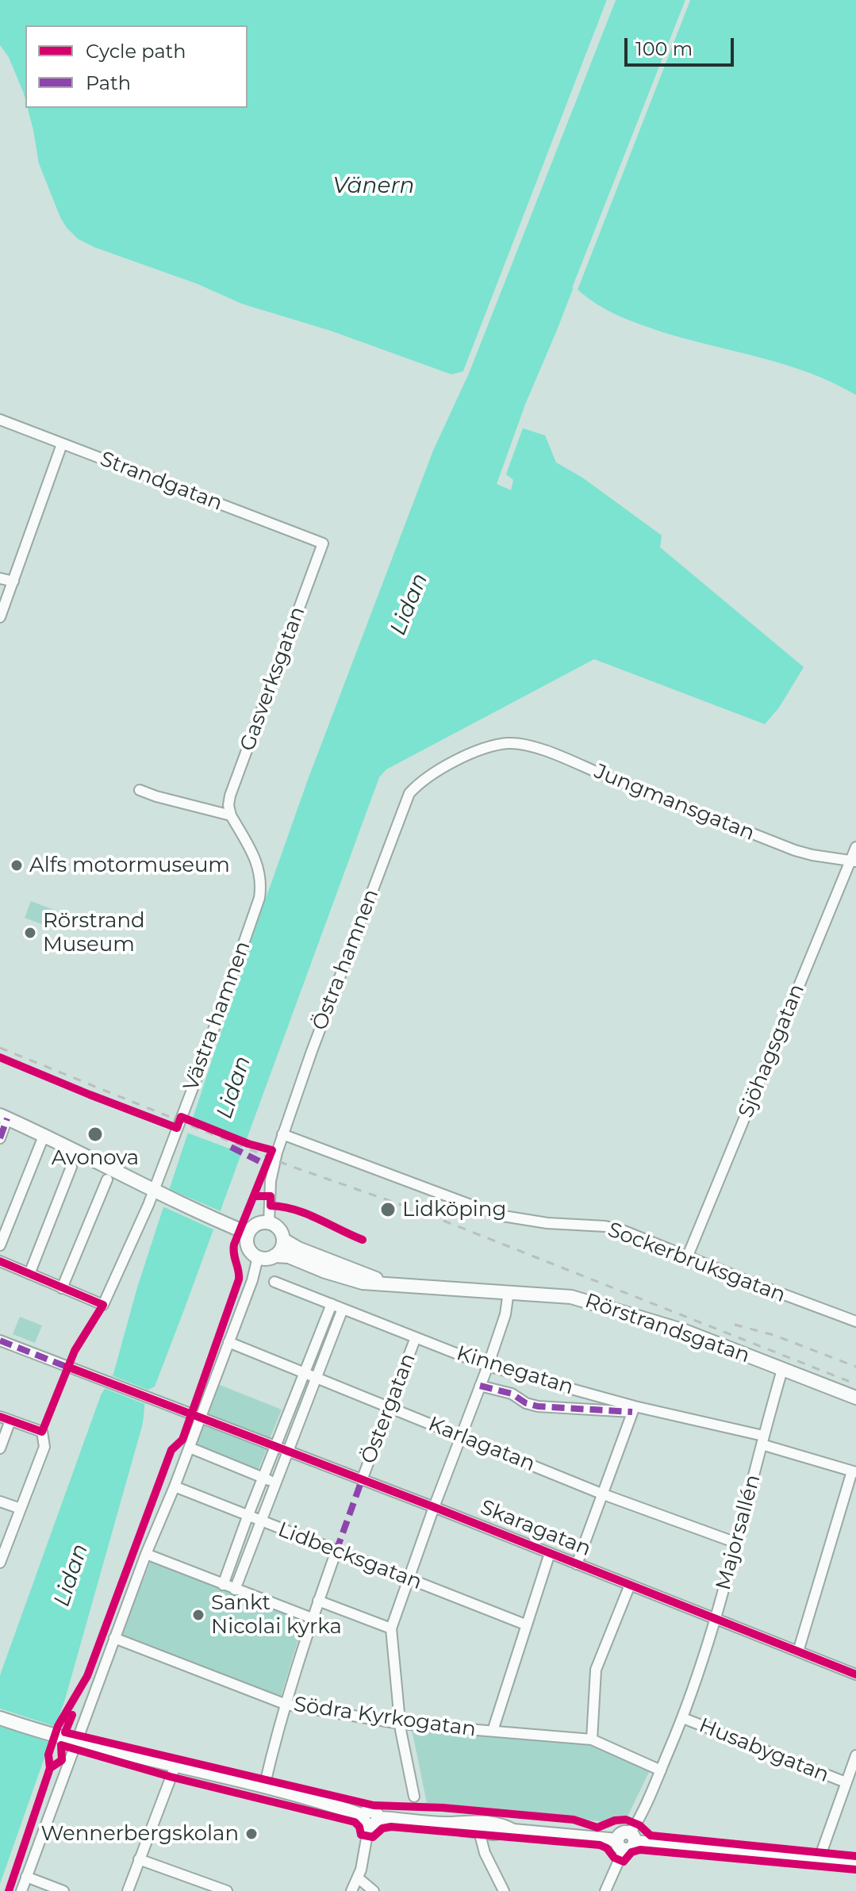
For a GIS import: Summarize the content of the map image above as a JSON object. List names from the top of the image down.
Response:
{
  "streets": {
    "main road": ["Rörstrandsgatan"],
    "street": [
      "Strandgatan",
      "Gasverksgatan",
      "Jungmansgatan",
      "Östra hamnen",
      "Västra hamnen",
      "Sjöhagsgatan",
      "Sockerbruksgatan",
      "Kinnegatan",
      "Östergatan",
      "Karlagatan",
      "Skaragatan",
      "Majorsallén",
      "Lidbecksgatan",
      "Södra Kyrkogatan",
      "Husabygatan"
    ]
  },
  "crossings": [
    ["Strandgatan", "Gasverksgatan"],
    ["Gasverksgatan", "Västra hamnen"],
    ["Jungmansgatan", "Östra hamnen"],
    ["Jungmansgatan", "Sjöhagsgatan"],
    ["Östra hamnen", "Sockerbruksgatan"],
    ["Östra hamnen", "Rörstrandsgatan"],
    ["Sjöhagsgatan", "Sockerbruksgatan"],
    ["Rörstrandsgatan", "Majorsallén"],
    ["Kinnegatan", "Östergatan"],
    ["Kinnegatan", "Majorsallén"],
    ["Östergatan", "Karlagatan"],
    ["Östergatan", "Skaragatan"],
    ["Karlagatan", "Majorsallén"],
    ["Skaragatan", "Majorsallén"],
    ["Majorsallén", "Södra Kyrkogatan"],
    ["Majorsallén", "Husabygatan"]
  ],
  "water": ["Vänern", "Lidan"],
  "places": [
    "Alfs motormuseum",
    "Rörstrand Museum",
    "Avonova",
    "Lidköping",
    "Sankt Nicolai kyrka",
    "Wennerbergskolan"
  ],
  "legend": ["Cycle path", "Path"],
  "scale_bar": "100 m"
}
